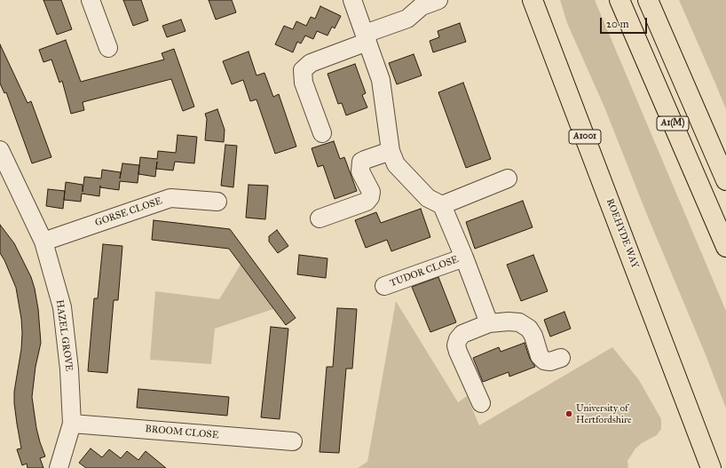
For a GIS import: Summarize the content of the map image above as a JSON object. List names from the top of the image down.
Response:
{
  "streets": {
    "main road": ["A1(M)", "A1001", "ROEHYDE WAY"],
    "street": [
      "GORSE CLOSE",
      "TUDOR CLOSE",
      "HAZEL GROVE",
      "BROOM CLOSE"
    ]
  },
  "crossings": [
    ["GORSE CLOSE", "HAZEL GROVE"],
    ["HAZEL GROVE", "BROOM CLOSE"]
  ],
  "places": ["University of Hertfordshire"],
  "scale_bar": "20 m"
}
